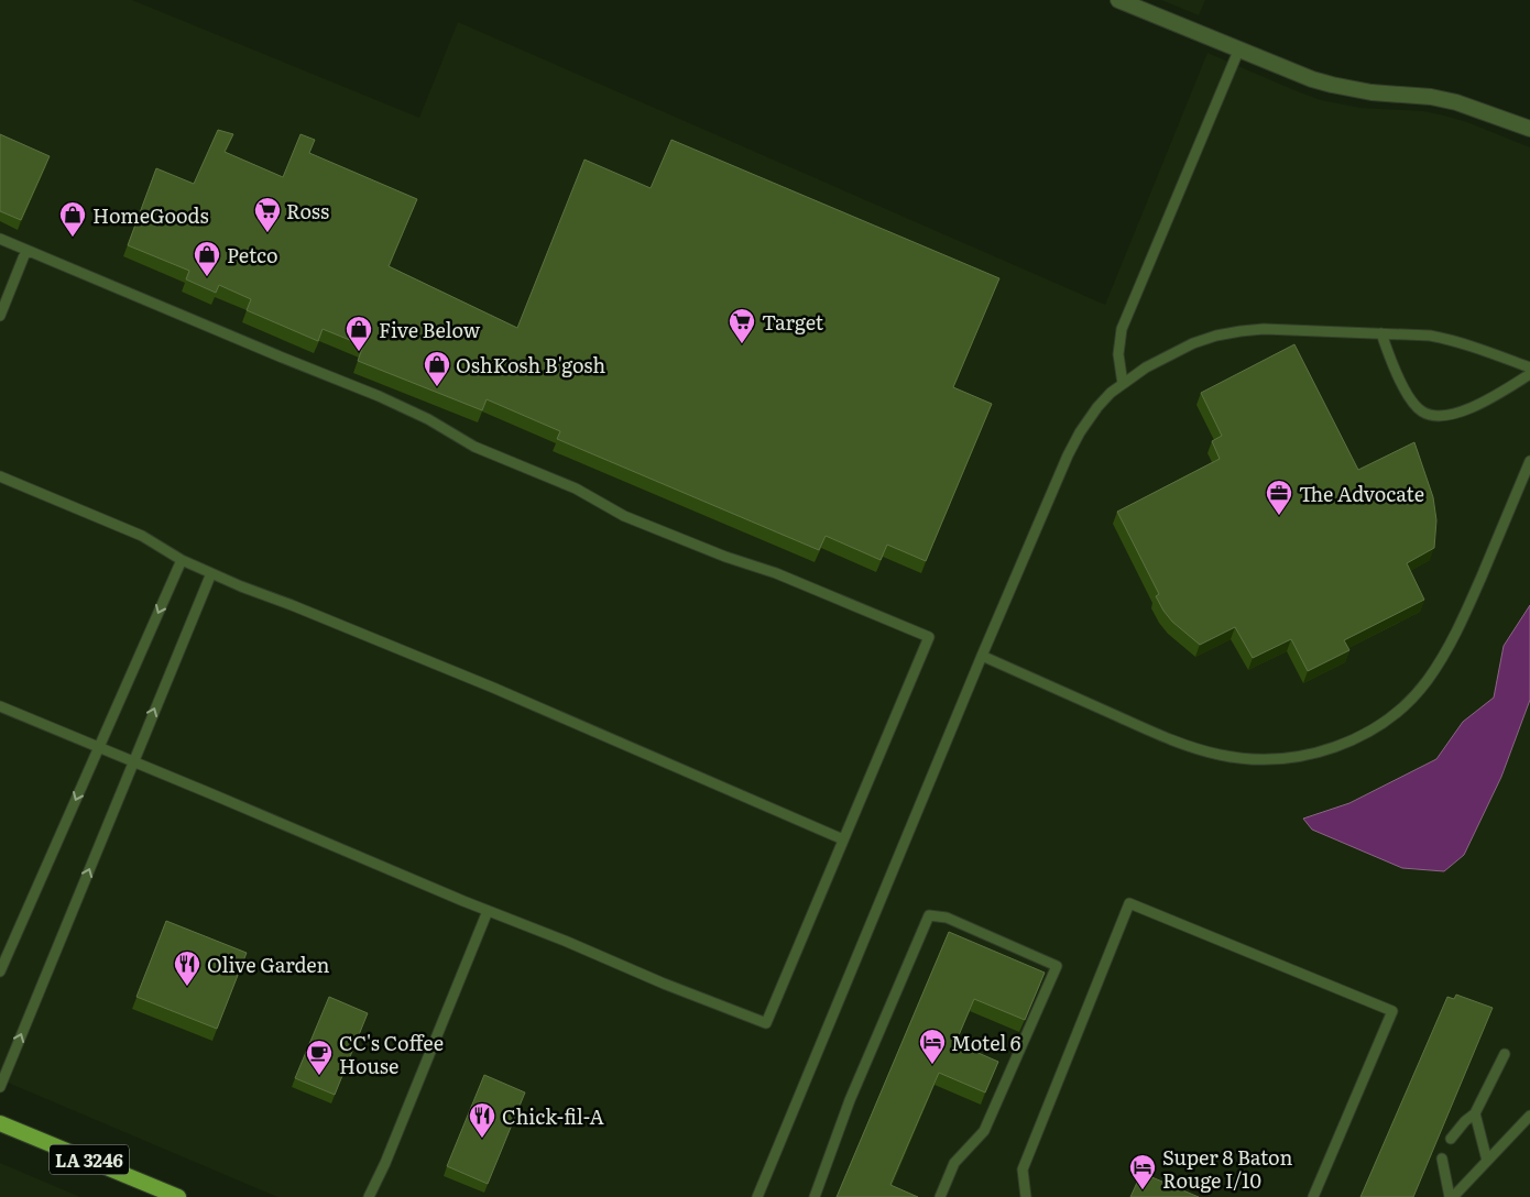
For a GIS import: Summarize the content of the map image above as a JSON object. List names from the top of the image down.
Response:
{
  "streets": {
    "main road": ["LA 3246"]
  },
  "places": {
    "supermarket": ["Ross", "Target"],
    "shop": [
      "HomeGoods",
      "Petco",
      "Five Below",
      "OshKosh B'gosh"
    ],
    "office": ["The Advocate"],
    "restaurant": ["Olive Garden", "Chick-fil-A"],
    "hotel": ["Motel 6", "Super 8 Baton Rouge I/10"],
    "cafe": ["CC's Coffee House"]
  }
}
